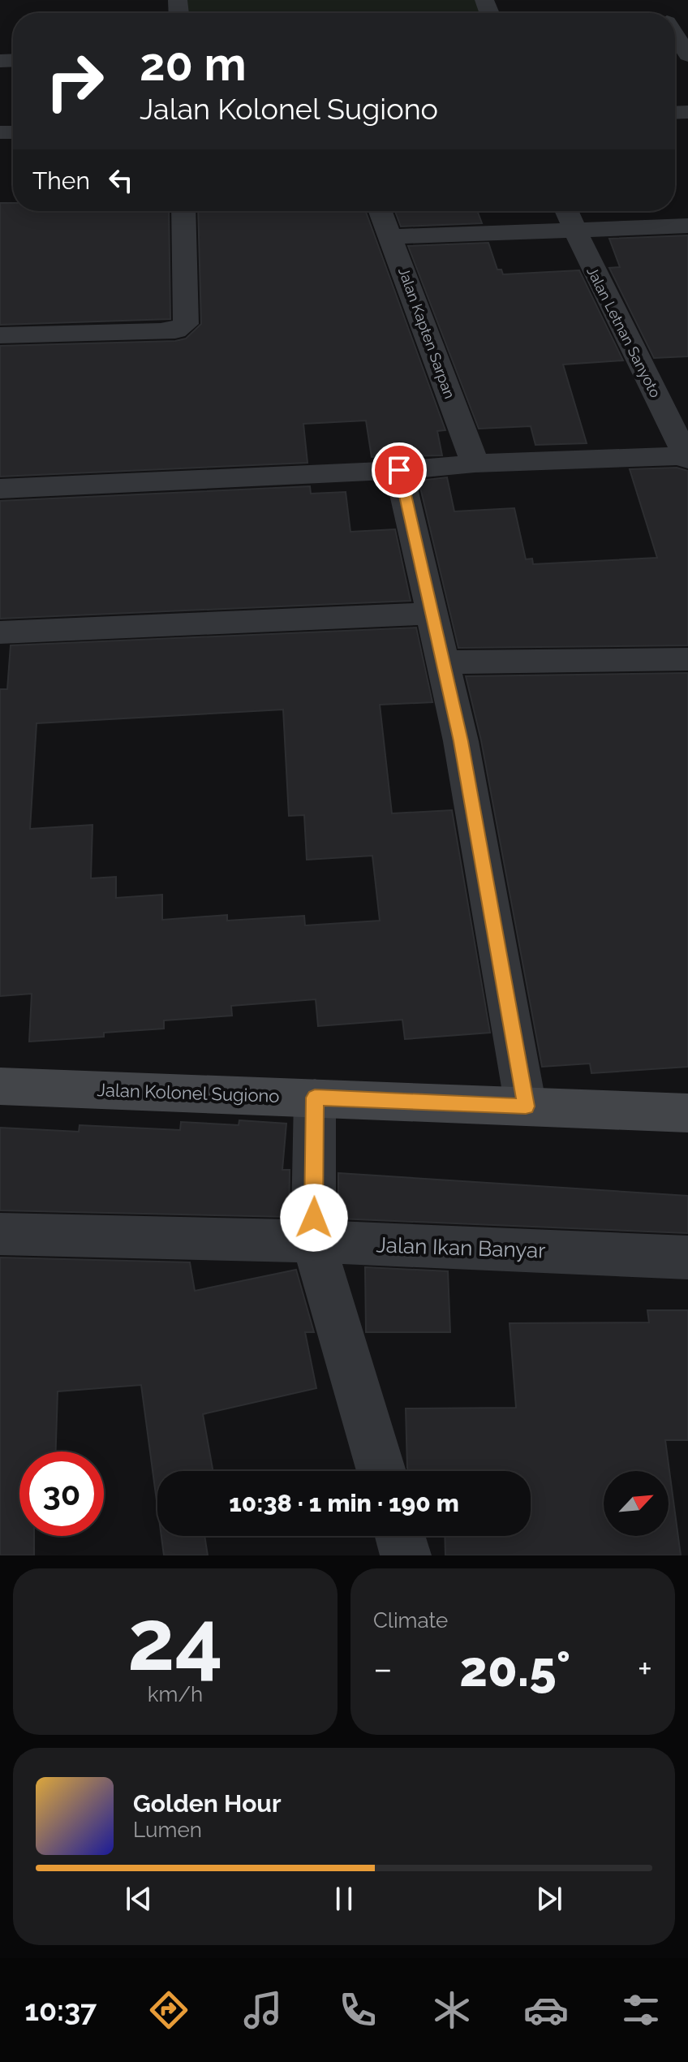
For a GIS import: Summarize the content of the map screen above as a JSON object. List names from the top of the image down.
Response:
{
  "streets": {
    "main road": ["Jalan Kolonel Sugiono"],
    "street": ["Jalan Letnan Sanyoto", "Jalan Kapten Sarpan", "Jalan Ikan Banyar"]
  },
  "north": "top right",
  "page": {
    "turn": ["20 m", "Jalan Kolonel Sugiono"],
    "then": "Then",
    "limit": "30",
    "trip": "10:38 · 1 min · 190 m",
    "tile": [
      ["24", "km/h"],
      "Climate"
    ],
    "heat": ["−", "20.5°", "+"],
    "song": ["Golden Hour", "Lumen"],
    "tabs": "10:37"
  }
}
